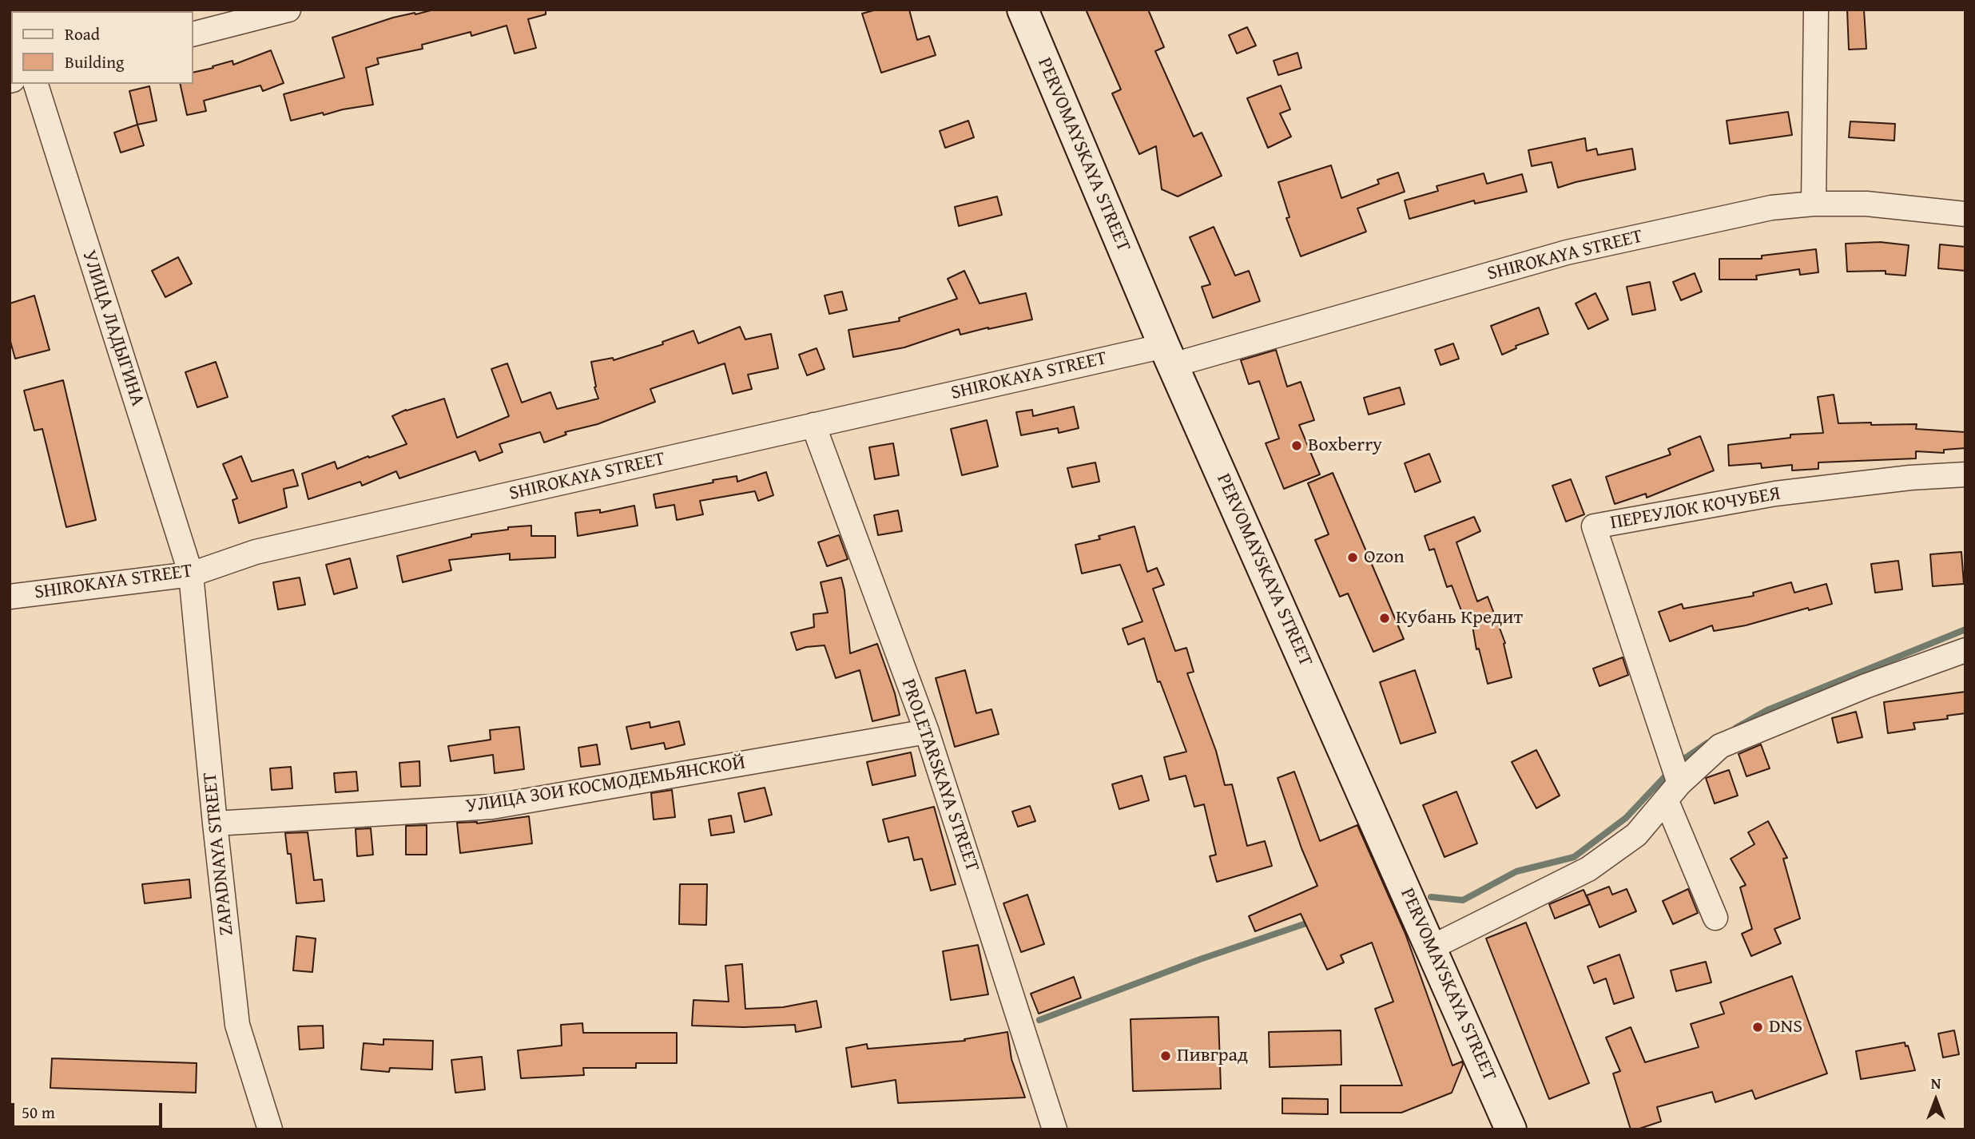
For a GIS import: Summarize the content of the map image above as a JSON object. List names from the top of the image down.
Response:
{
  "streets": {
    "street": [
      "PERVOMAYSKAYA STREET",
      "SHIROKAYA STREET",
      "УЛИЦА ЛАДЫГИНА",
      "ПЕРЕУЛОК КОЧУБЕЯ",
      "PROLETARSKAYA STREET",
      "УЛИЦА ЗОИ КОСМОДЕМЬЯНСКОЙ",
      "ZAPADNAYA STREET"
    ]
  },
  "crossings": [
    ["PERVOMAYSKAYA STREET", "SHIROKAYA STREET"],
    ["SHIROKAYA STREET", "УЛИЦА ЛАДЫГИНА"],
    ["SHIROKAYA STREET", "PROLETARSKAYA STREET"],
    ["SHIROKAYA STREET", "ZAPADNAYA STREET"],
    ["УЛИЦА ЛАДЫГИНА", "ZAPADNAYA STREET"],
    ["PROLETARSKAYA STREET", "УЛИЦА ЗОИ КОСМОДЕМЬЯНСКОЙ"],
    ["УЛИЦА ЗОИ КОСМОДЕМЬЯНСКОЙ", "ZAPADNAYA STREET"]
  ],
  "places": [
    "Boxberry",
    "Ozon",
    "Кубань Кредит",
    "DNS",
    "Пивград"
  ],
  "legend": ["Road", "Building"],
  "scale_bar": "50 m",
  "north": "top"
}
